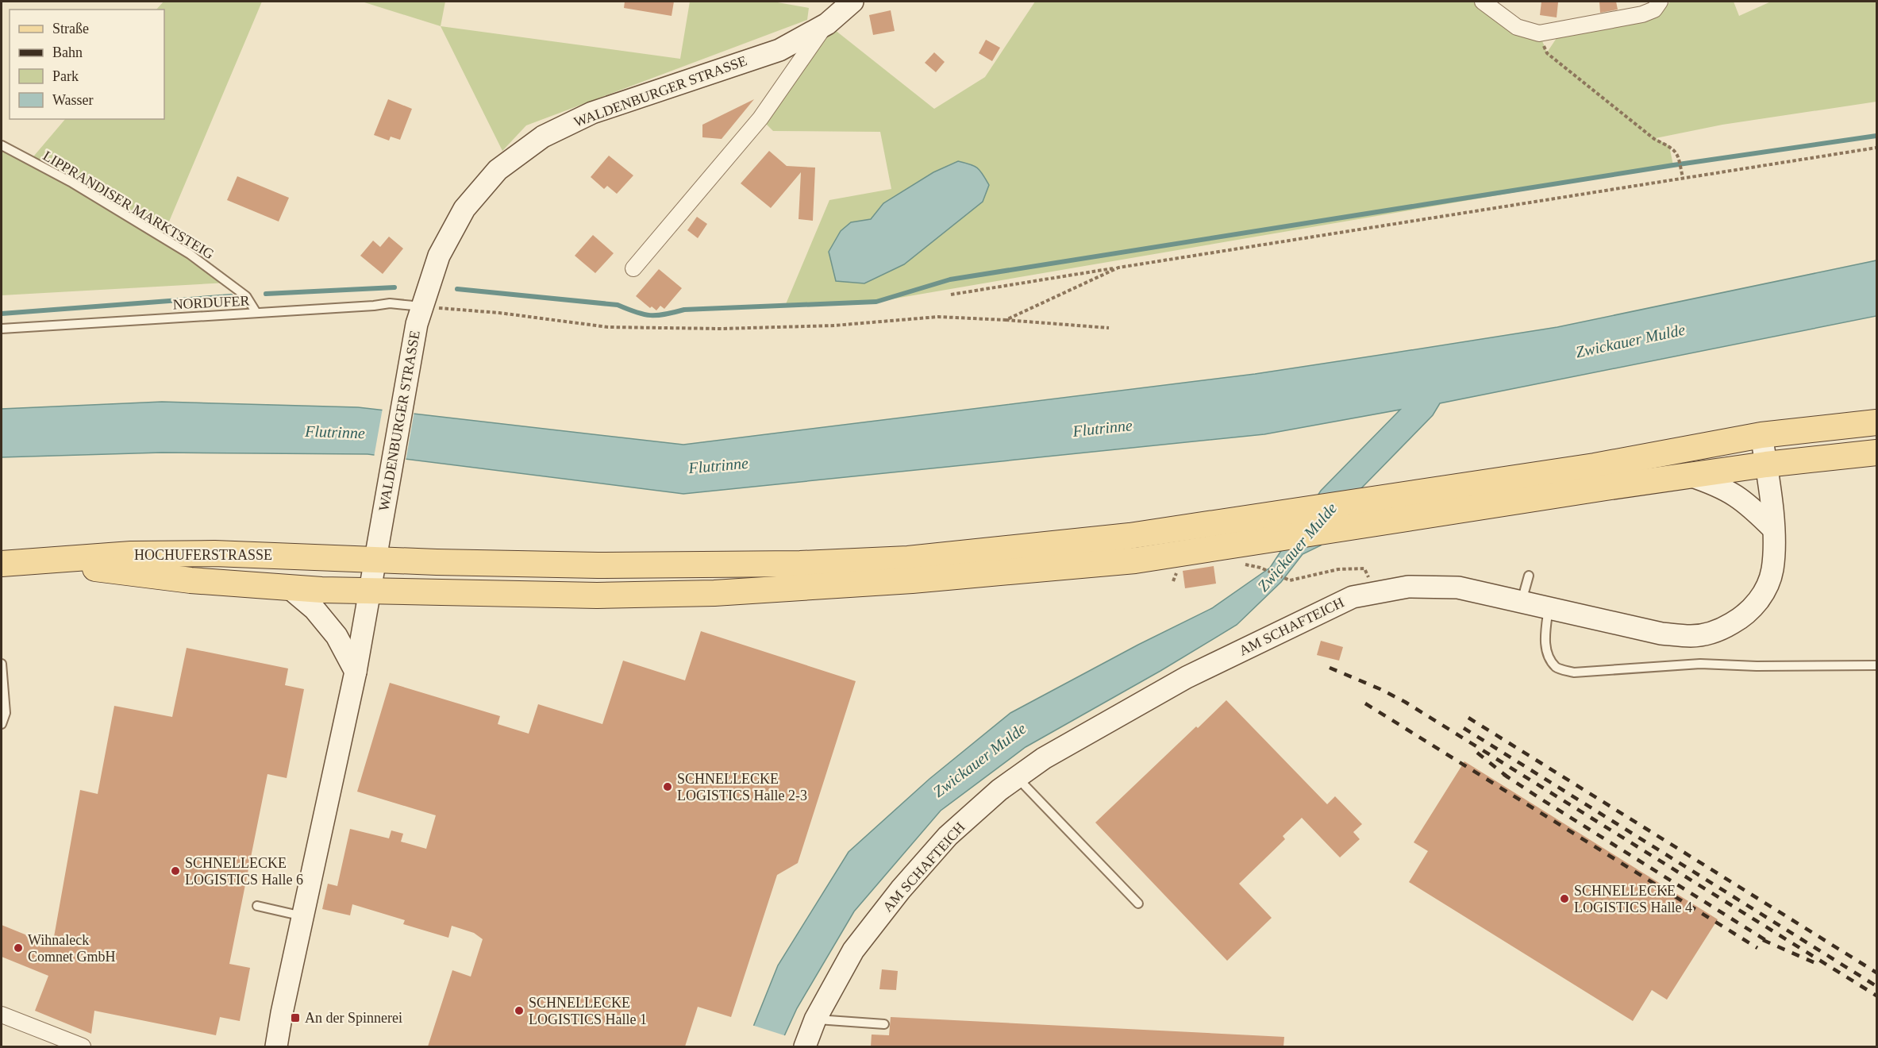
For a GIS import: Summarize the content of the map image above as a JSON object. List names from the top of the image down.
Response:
{
  "streets": {
    "main road": ["HOCHUFERSTRASSE"],
    "street": ["WALDENBURGER STRASSE", "AM SCHAFTEICH"],
    "lane": ["LIPPRANDISER MARKTSTEIG", "NORDUFER"]
  },
  "crossings": [
    ["WALDENBURGER STRASSE", "NORDUFER"],
    ["WALDENBURGER STRASSE", "HOCHUFERSTRASSE"],
    ["LIPPRANDISER MARKTSTEIG", "NORDUFER"],
    ["HOCHUFERSTRASSE", "AM SCHAFTEICH"]
  ],
  "water": ["Zwickauer Mulde", "Flutrinne"],
  "places": {
    "other": [
      "SCHNELLECKE LOGISTICS Halle 2-3",
      "SCHNELLECKE LOGISTICS Halle 6",
      "SCHNELLECKE LOGISTICS Halle 4",
      "Wihnaleck Comnet GmbH",
      "SCHNELLECKE LOGISTICS Halle 1"
    ],
    "transit": ["An der Spinnerei"]
  },
  "legend": [
    "Straße",
    "Bahn",
    "Park",
    "Wasser"
  ]
}
